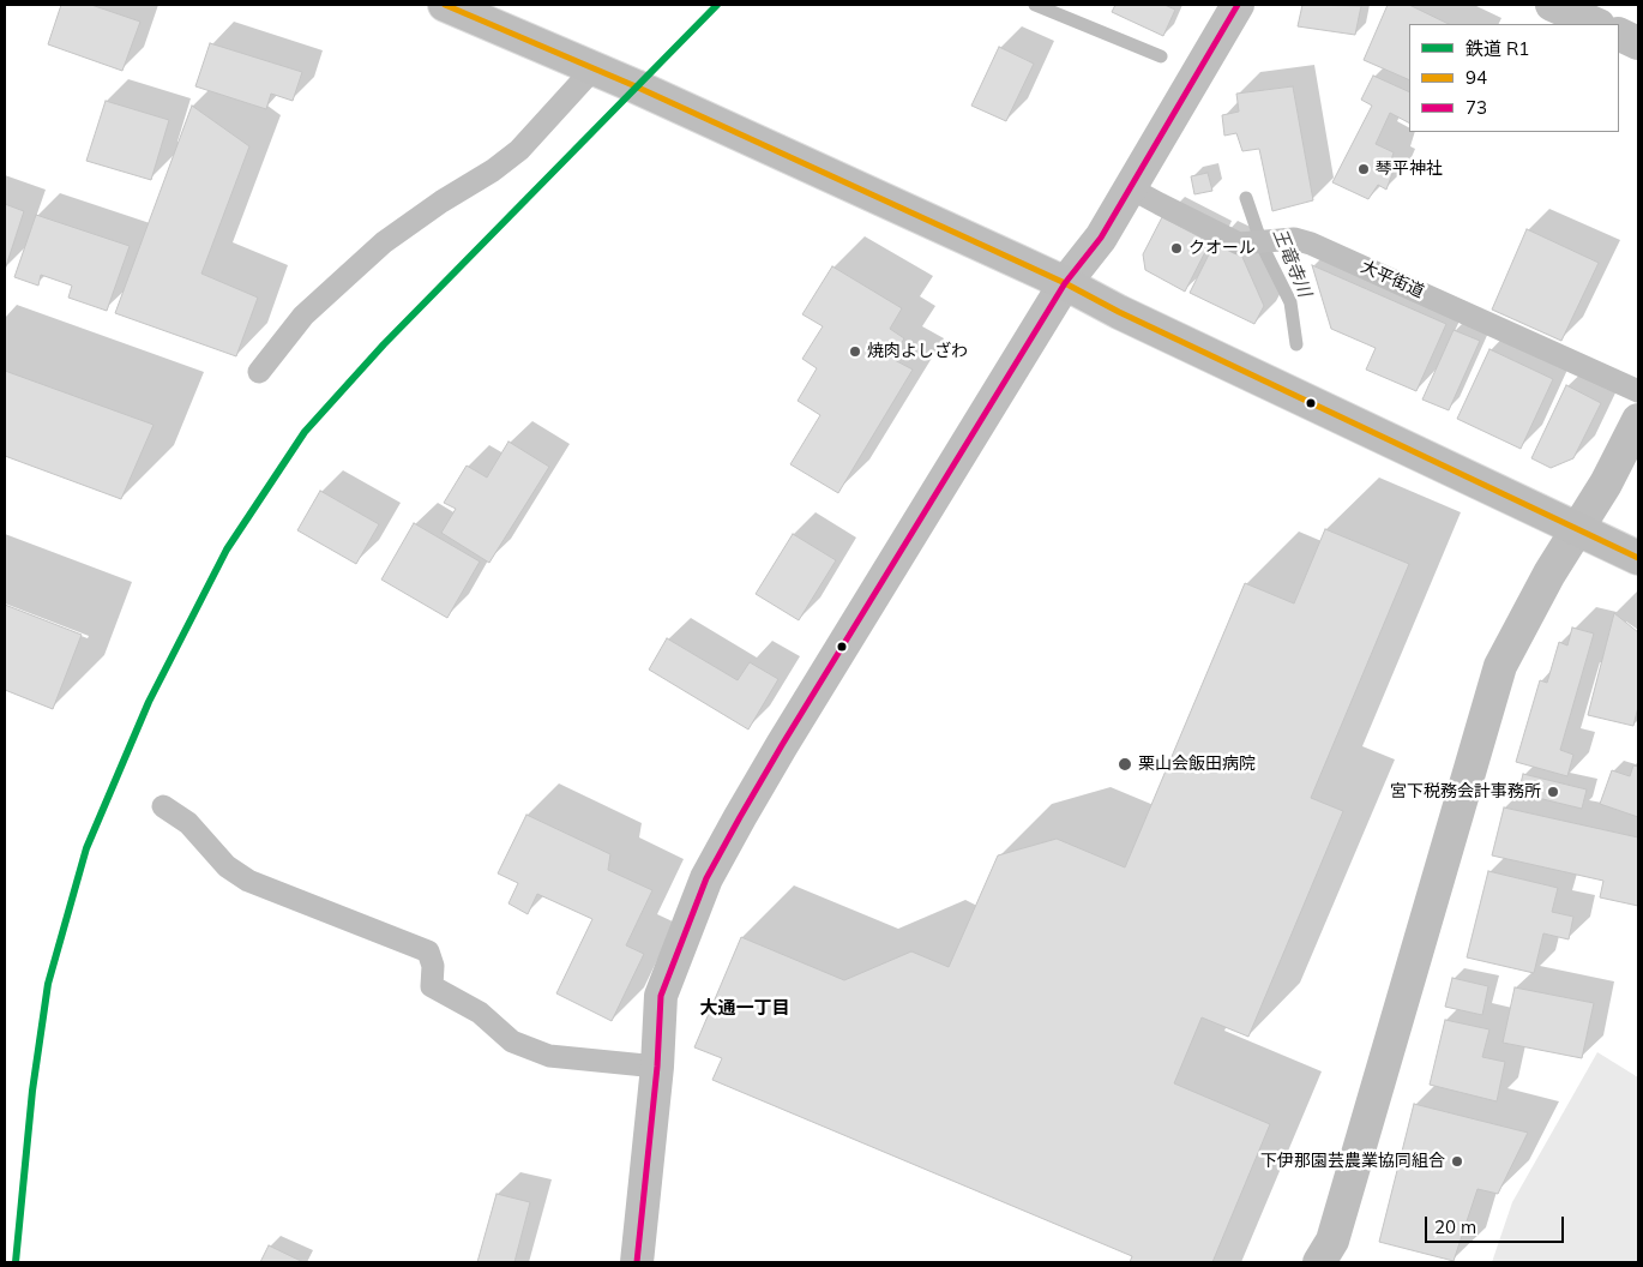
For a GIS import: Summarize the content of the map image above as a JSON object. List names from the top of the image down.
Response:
{
  "streets": {
    "lane": ["大平街道"]
  },
  "districts": ["大通一丁目"],
  "water": ["王竜寺川"],
  "places": [
    "琴平神社",
    "クオール",
    "焼肉よしざわ",
    "栗山会飯田病院",
    "宮下税務会計事務所",
    "下伊那園芸農業協同組合"
  ],
  "lines": ["rail line R1", "transit line 94", "transit line 73"],
  "legend": ["鉄道 R1", "94", "73"],
  "scale_bar": "20 m"
}
